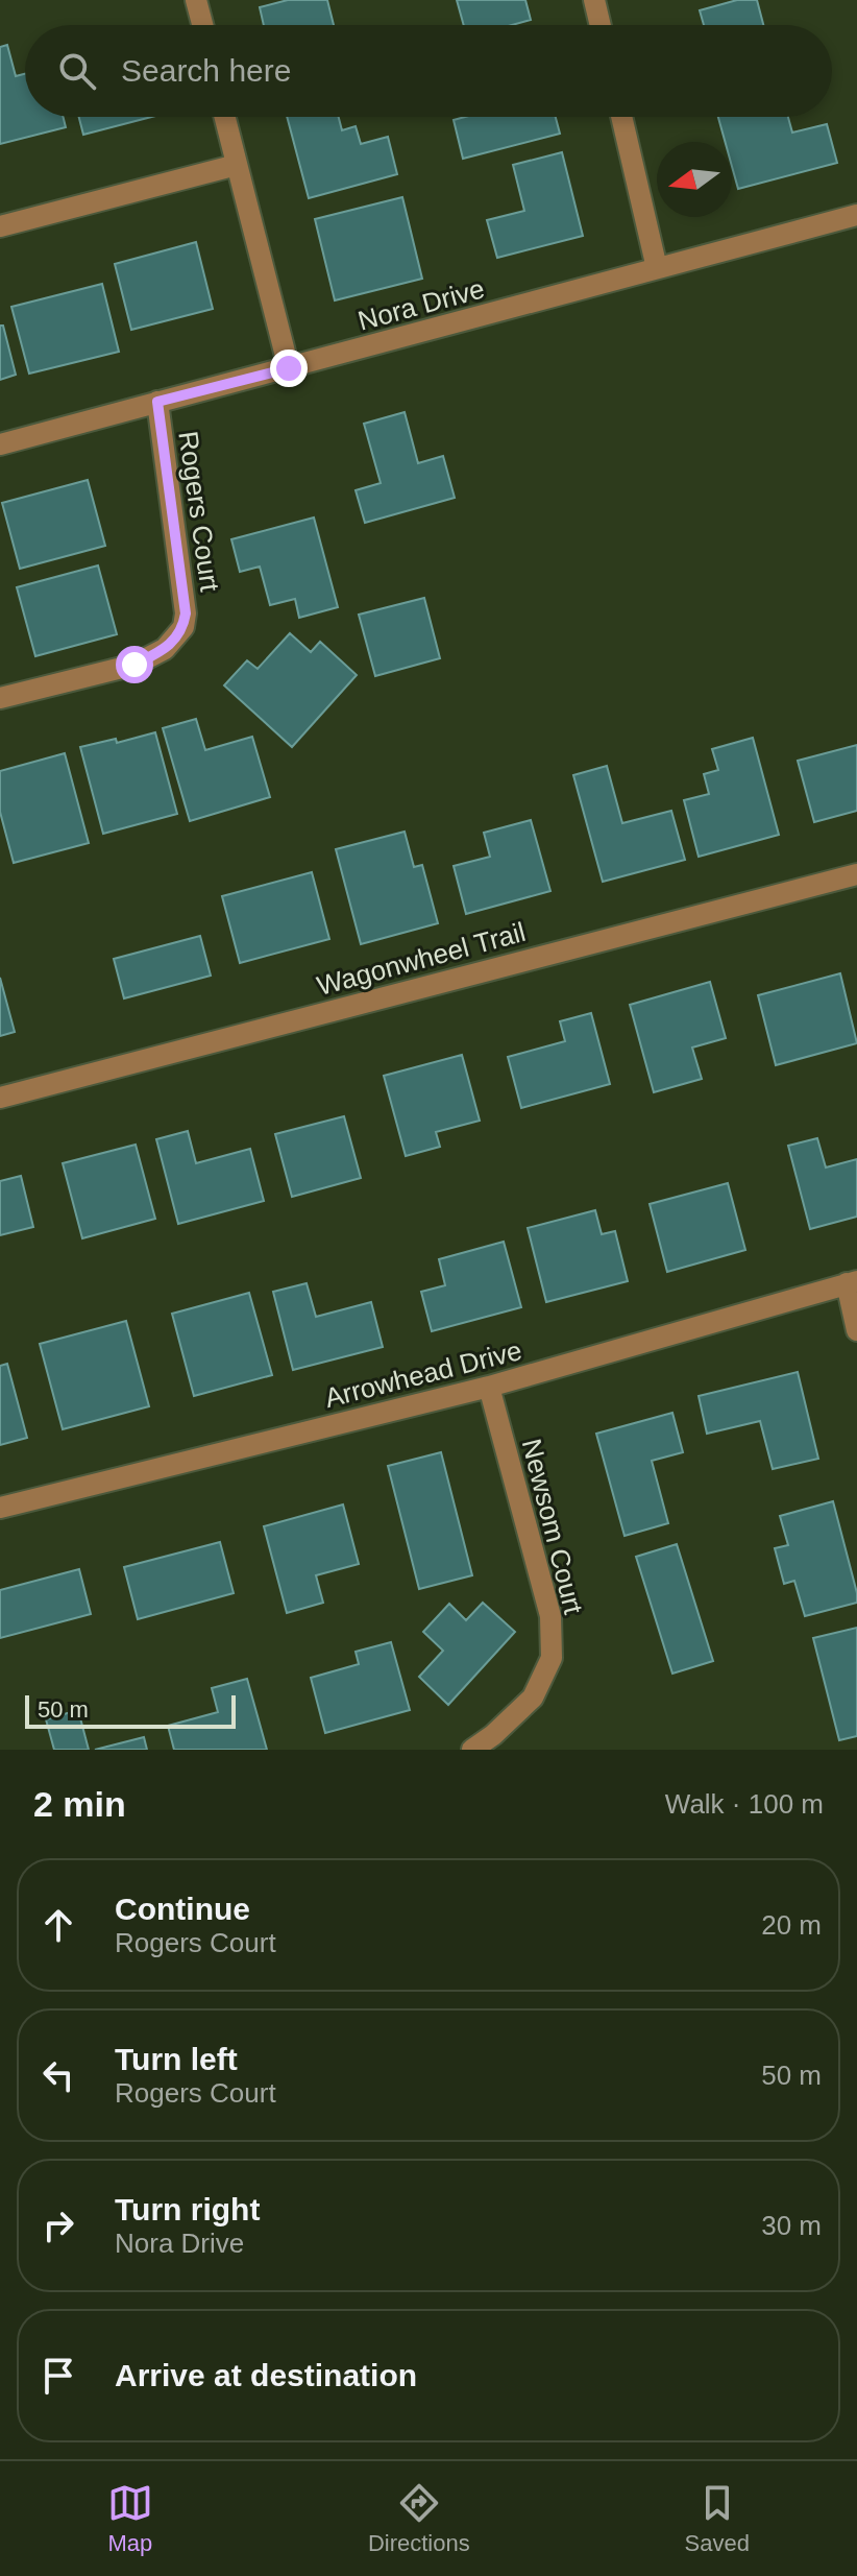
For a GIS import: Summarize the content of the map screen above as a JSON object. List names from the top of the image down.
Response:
{
  "streets": {
    "street": [
      "Nora Drive",
      "Rogers Court",
      "Wagonwheel Trail",
      "Arrowhead Drive",
      "Newsom Court"
    ]
  },
  "crossings": [
    ["Nora Drive", "Rogers Court"],
    ["Arrowhead Drive", "Newsom Court"]
  ],
  "scale_bar": "50 m",
  "north": "left",
  "page": {
    "search": "Search here",
    "scale": "50 m",
    "heading": ["2 min", "Walk · 100 m"],
    "list": [
      ["Continue", "Rogers Court", "20 m"],
      ["Turn left", "Rogers Court", "50 m"],
      ["Turn right", "Nora Drive", "30 m"],
      "Arrive at destination"
    ],
    "nav": ["Map", "Directions", "Saved"]
  }
}
